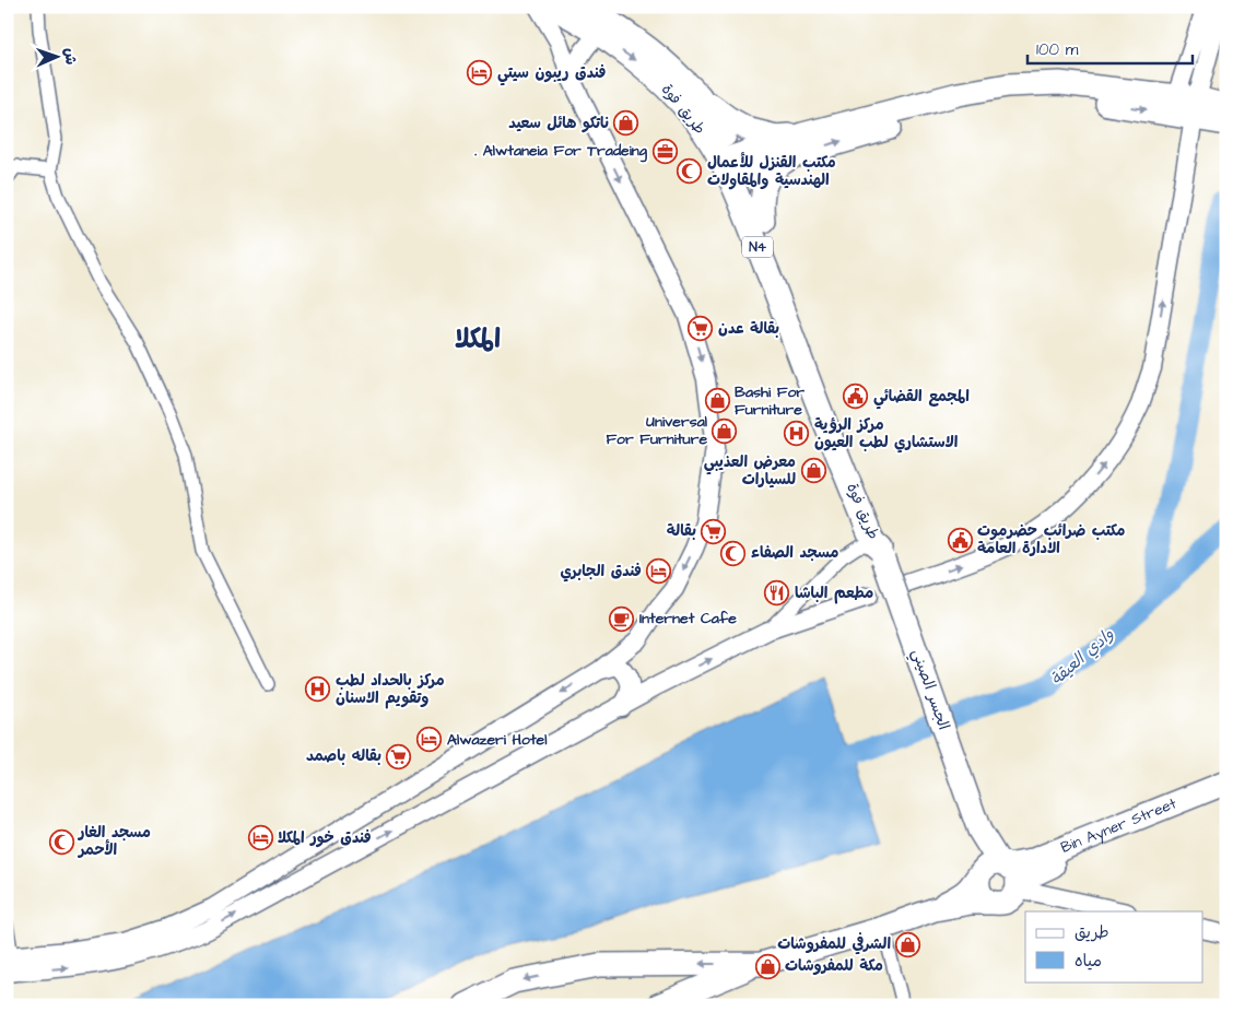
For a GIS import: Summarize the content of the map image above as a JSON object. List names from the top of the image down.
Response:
{
  "streets": {
    "highway": [
      "طريق فوة",
      "N4",
      "الجسر الصيني",
      "Bin Ayner Street"
    ]
  },
  "crossings": [
    ["طريق فوة", "الجسر الصيني"],
    ["الجسر الصيني", "Bin Ayner Street"]
  ],
  "districts": ["المكلا"],
  "water": ["وادي العيقة"],
  "places": {
    "hotel": [
      "فندق ريبون سيتي",
      "فندق الجابري",
      "Alwazeri Hotel",
      "فندق خور المكلا"
    ],
    "shop": [
      "ناتكو هائل سعيد",
      "Bashi For Furniture",
      "Universal For Furniture",
      "معرض العذيبي للسيارات",
      "الشرفي للمفروشات",
      "مكة للمفروشات"
    ],
    "office": [". Alwtaneia For Tradeing"],
    "mosque": ["مكتب القنزل للأعمال الهندسية والمقاولات", "مسجد الصفاء", "مسجد الغار الأحمر"],
    "supermarket": ["بقالة عدن", "بقالة", "بقاله باصمد"],
    "public building": ["المجمع القضائي", "مكتب ضرائب حضرموت الادارة العامة"],
    "hospital": ["مركز الرؤية الاستشاري لطب العيون", "مركز بالحداد لطب وتقويم الاسنان"],
    "restaurant": ["مطعم الباشا"],
    "cafe": ["Internet Cafe"]
  },
  "legend": ["طريق", "مياه"],
  "scale_bar": "100 m",
  "north": "right"
}
